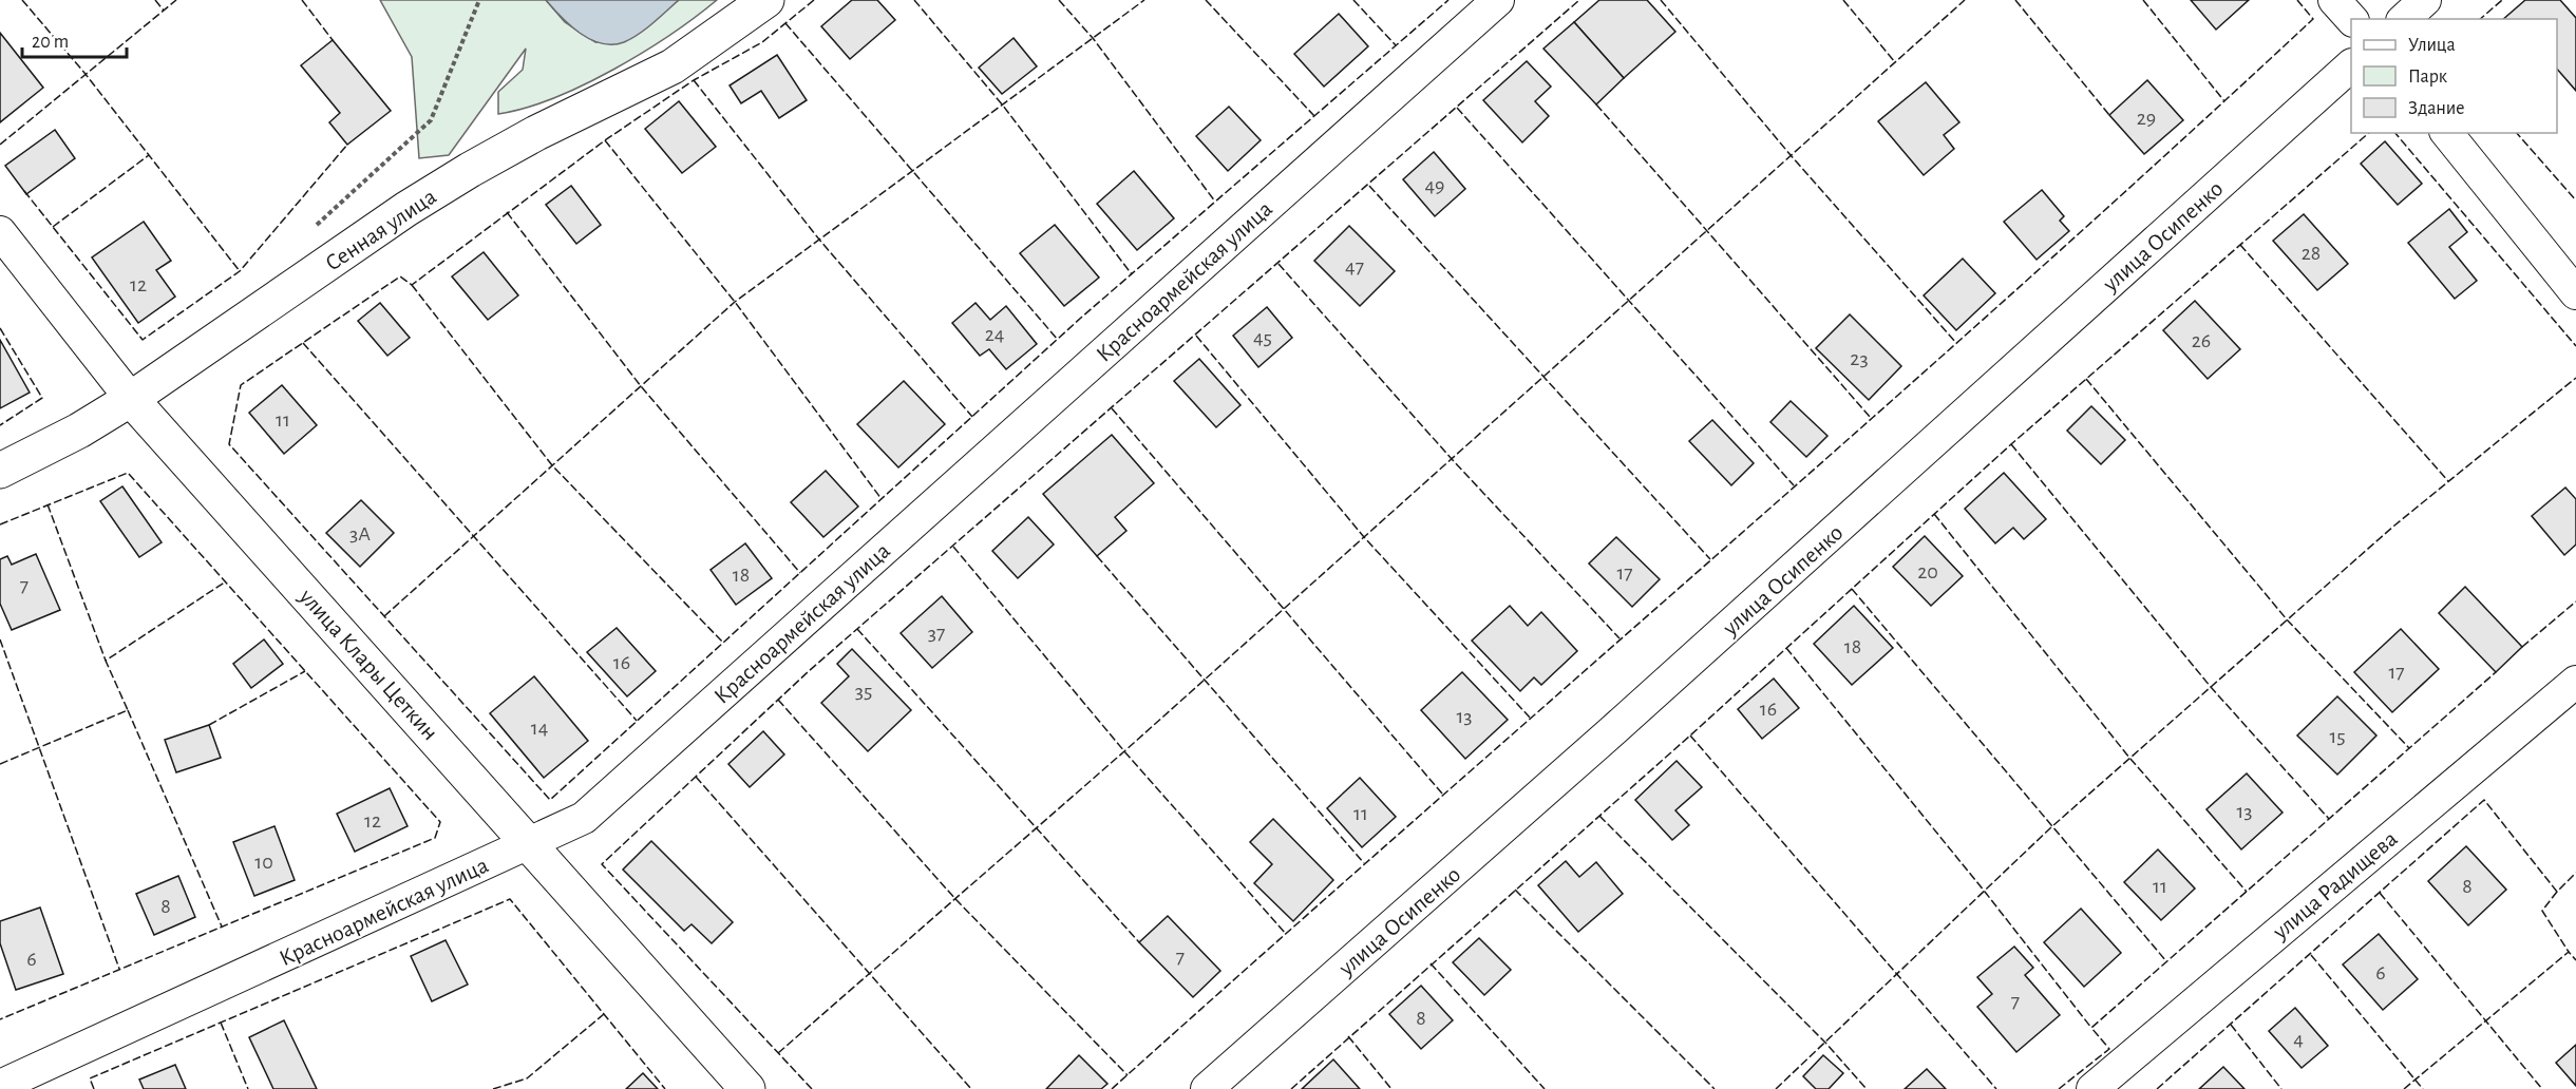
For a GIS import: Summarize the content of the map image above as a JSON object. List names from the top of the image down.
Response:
{
  "streets": {
    "street": [
      "Сенная улица",
      "улица Осипенко",
      "Красноармейская улица",
      "улица Клары Цеткин",
      "улица Радищева"
    ]
  },
  "crossings": [
    ["Сенная улица", "улица Клары Цеткин"],
    ["Красноармейская улица", "улица Клары Цеткин"]
  ],
  "house_numbers": [
    "29",
    "49",
    "28",
    "47",
    "12",
    "24",
    "45",
    "26",
    "23",
    "11",
    "3А",
    "20",
    "17",
    "18",
    "7",
    "37",
    "18",
    "16",
    "17",
    "35",
    "16",
    "13",
    "14",
    "15",
    "13",
    "11",
    "12",
    "10",
    "11",
    "8",
    "8",
    "7",
    "6",
    "6",
    "7",
    "8",
    "4"
  ],
  "legend": ["Улица", "Парк", "Здание"],
  "scale_bar": "20 m"
}
